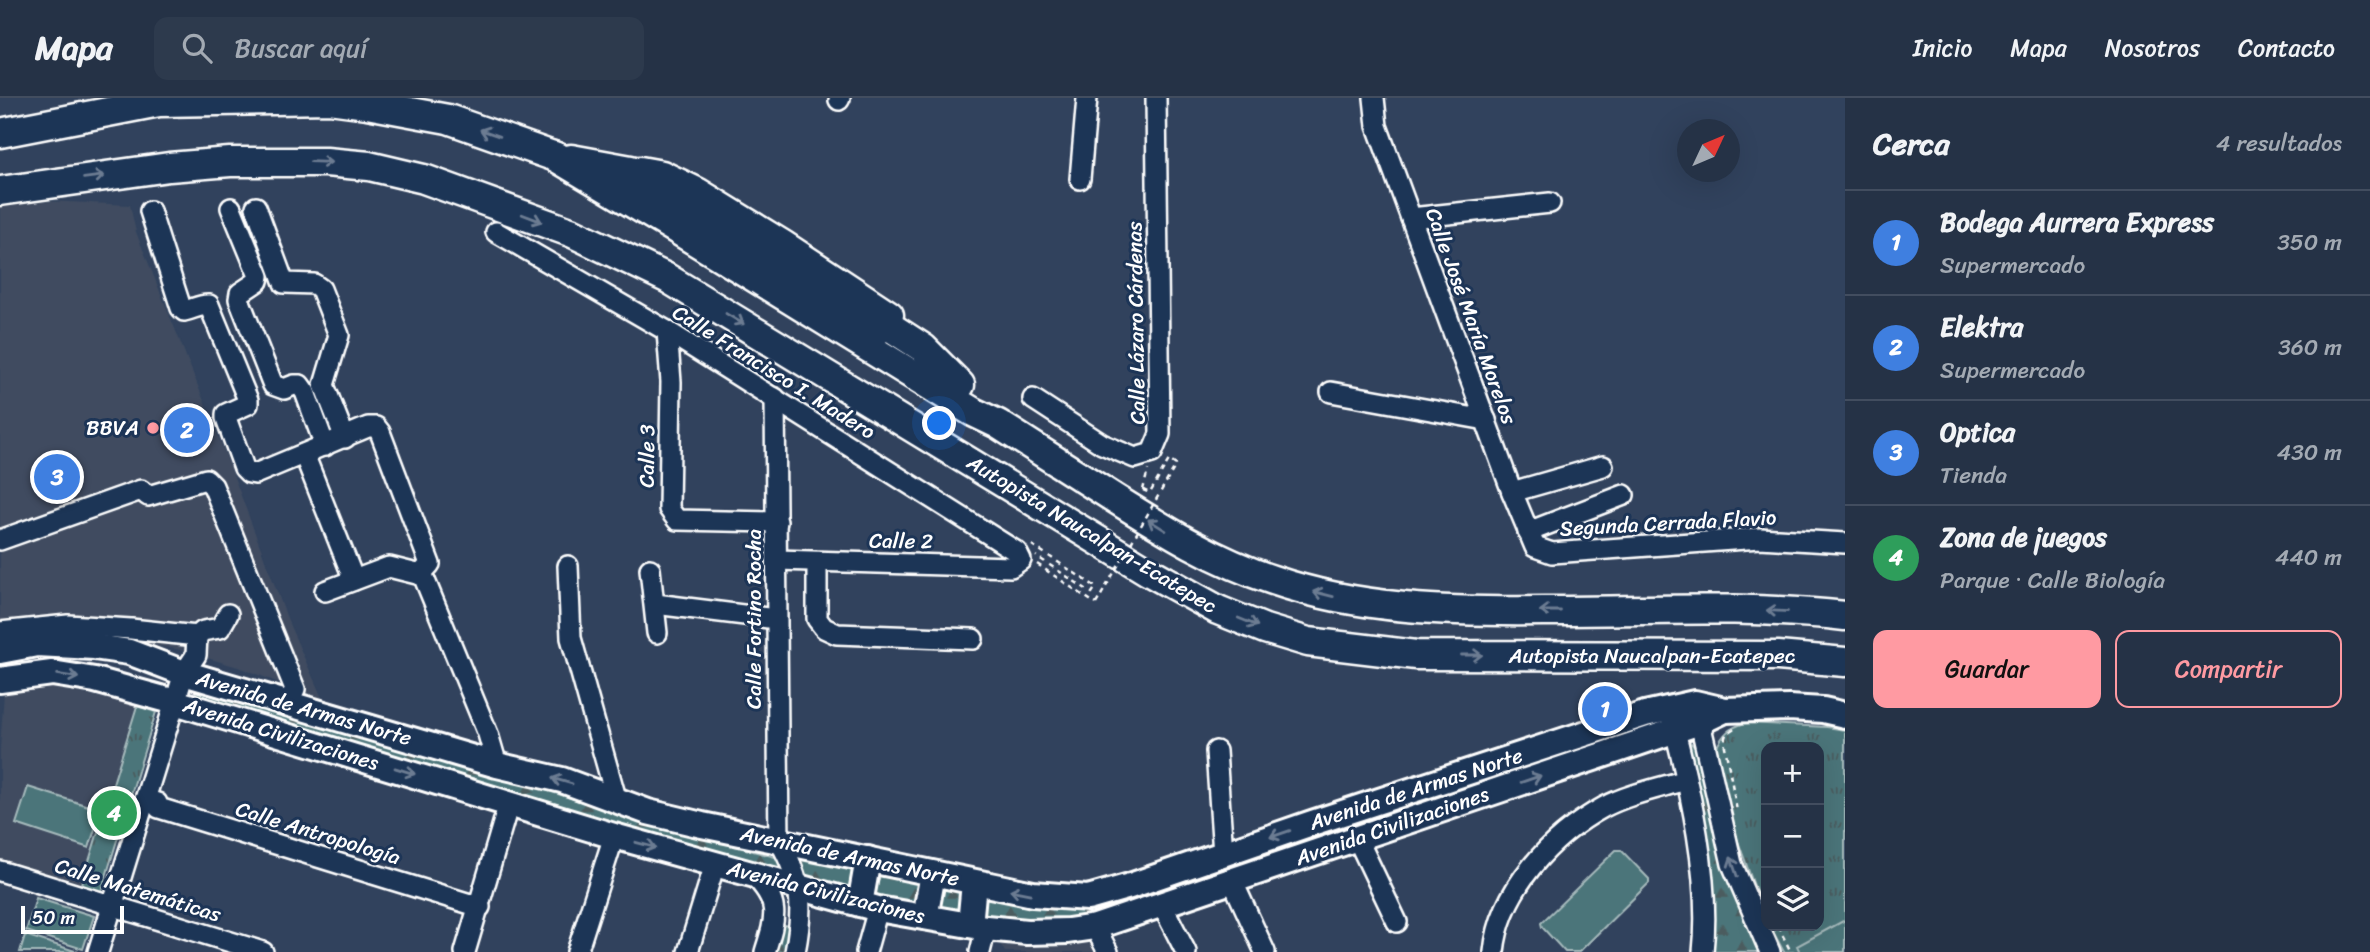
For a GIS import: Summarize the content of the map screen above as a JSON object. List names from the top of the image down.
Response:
{
  "streets": {
    "highway": ["Autopista Naucalpan-Ecatepec"],
    "main road": ["Avenida de Armas Norte", "Avenida Civilizaciones"],
    "street": [
      "Calle José María Morelos",
      "Calle Lázaro Cárdenas",
      "Calle Francisco I. Madero",
      "Calle 3",
      "Segunda Cerrada Flavio",
      "Calle 2",
      "Calle Fortino Rocha",
      "Calle Antropología",
      "Calle Matemáticas"
    ]
  },
  "crossings": [
    ["Calle José María Morelos", "Segunda Cerrada Flavio"],
    ["Calle Francisco I. Madero", "Calle 3"],
    ["Calle Francisco I. Madero", "Calle 2"],
    ["Calle Francisco I. Madero", "Calle Fortino Rocha"],
    ["Calle 3", "Calle Fortino Rocha"],
    ["Calle 2", "Calle Fortino Rocha"],
    ["Calle Fortino Rocha", "Avenida de Armas Norte"],
    ["Avenida de Armas Norte", "Avenida Civilizaciones"]
  ],
  "one_way": ["Avenida Civilizaciones"],
  "places": ["BBVA"],
  "scale_bar": "50 m",
  "north": "top right",
  "page": {
    "header": "Mapa",
    "search": "Buscar aquí",
    "nav": [
      "Inicio",
      "Mapa",
      "Nosotros",
      "Contacto"
    ],
    "heading": ["Cerca", "4 resultados"],
    "list": [
      {
        "mark": "1",
        "name": "Bodega Aurrera Express",
        "note": "Supermercado",
        "value": "350 m"
      },
      {
        "mark": "2",
        "name": "Elektra",
        "note": "Supermercado",
        "value": "360 m"
      },
      {
        "mark": "3",
        "name": "Optica",
        "note": "Tienda",
        "value": "430 m"
      },
      {
        "mark": "4",
        "name": "Zona de juegos",
        "note": "Parque · Calle Biología",
        "value": "440 m"
      }
    ],
    "pins": [
      "2",
      "3",
      "1",
      "4"
    ],
    "buttons": ["Guardar", "Compartir"],
    "map_buttons": ["+", "−"],
    "scale": "50 m"
  }
}
